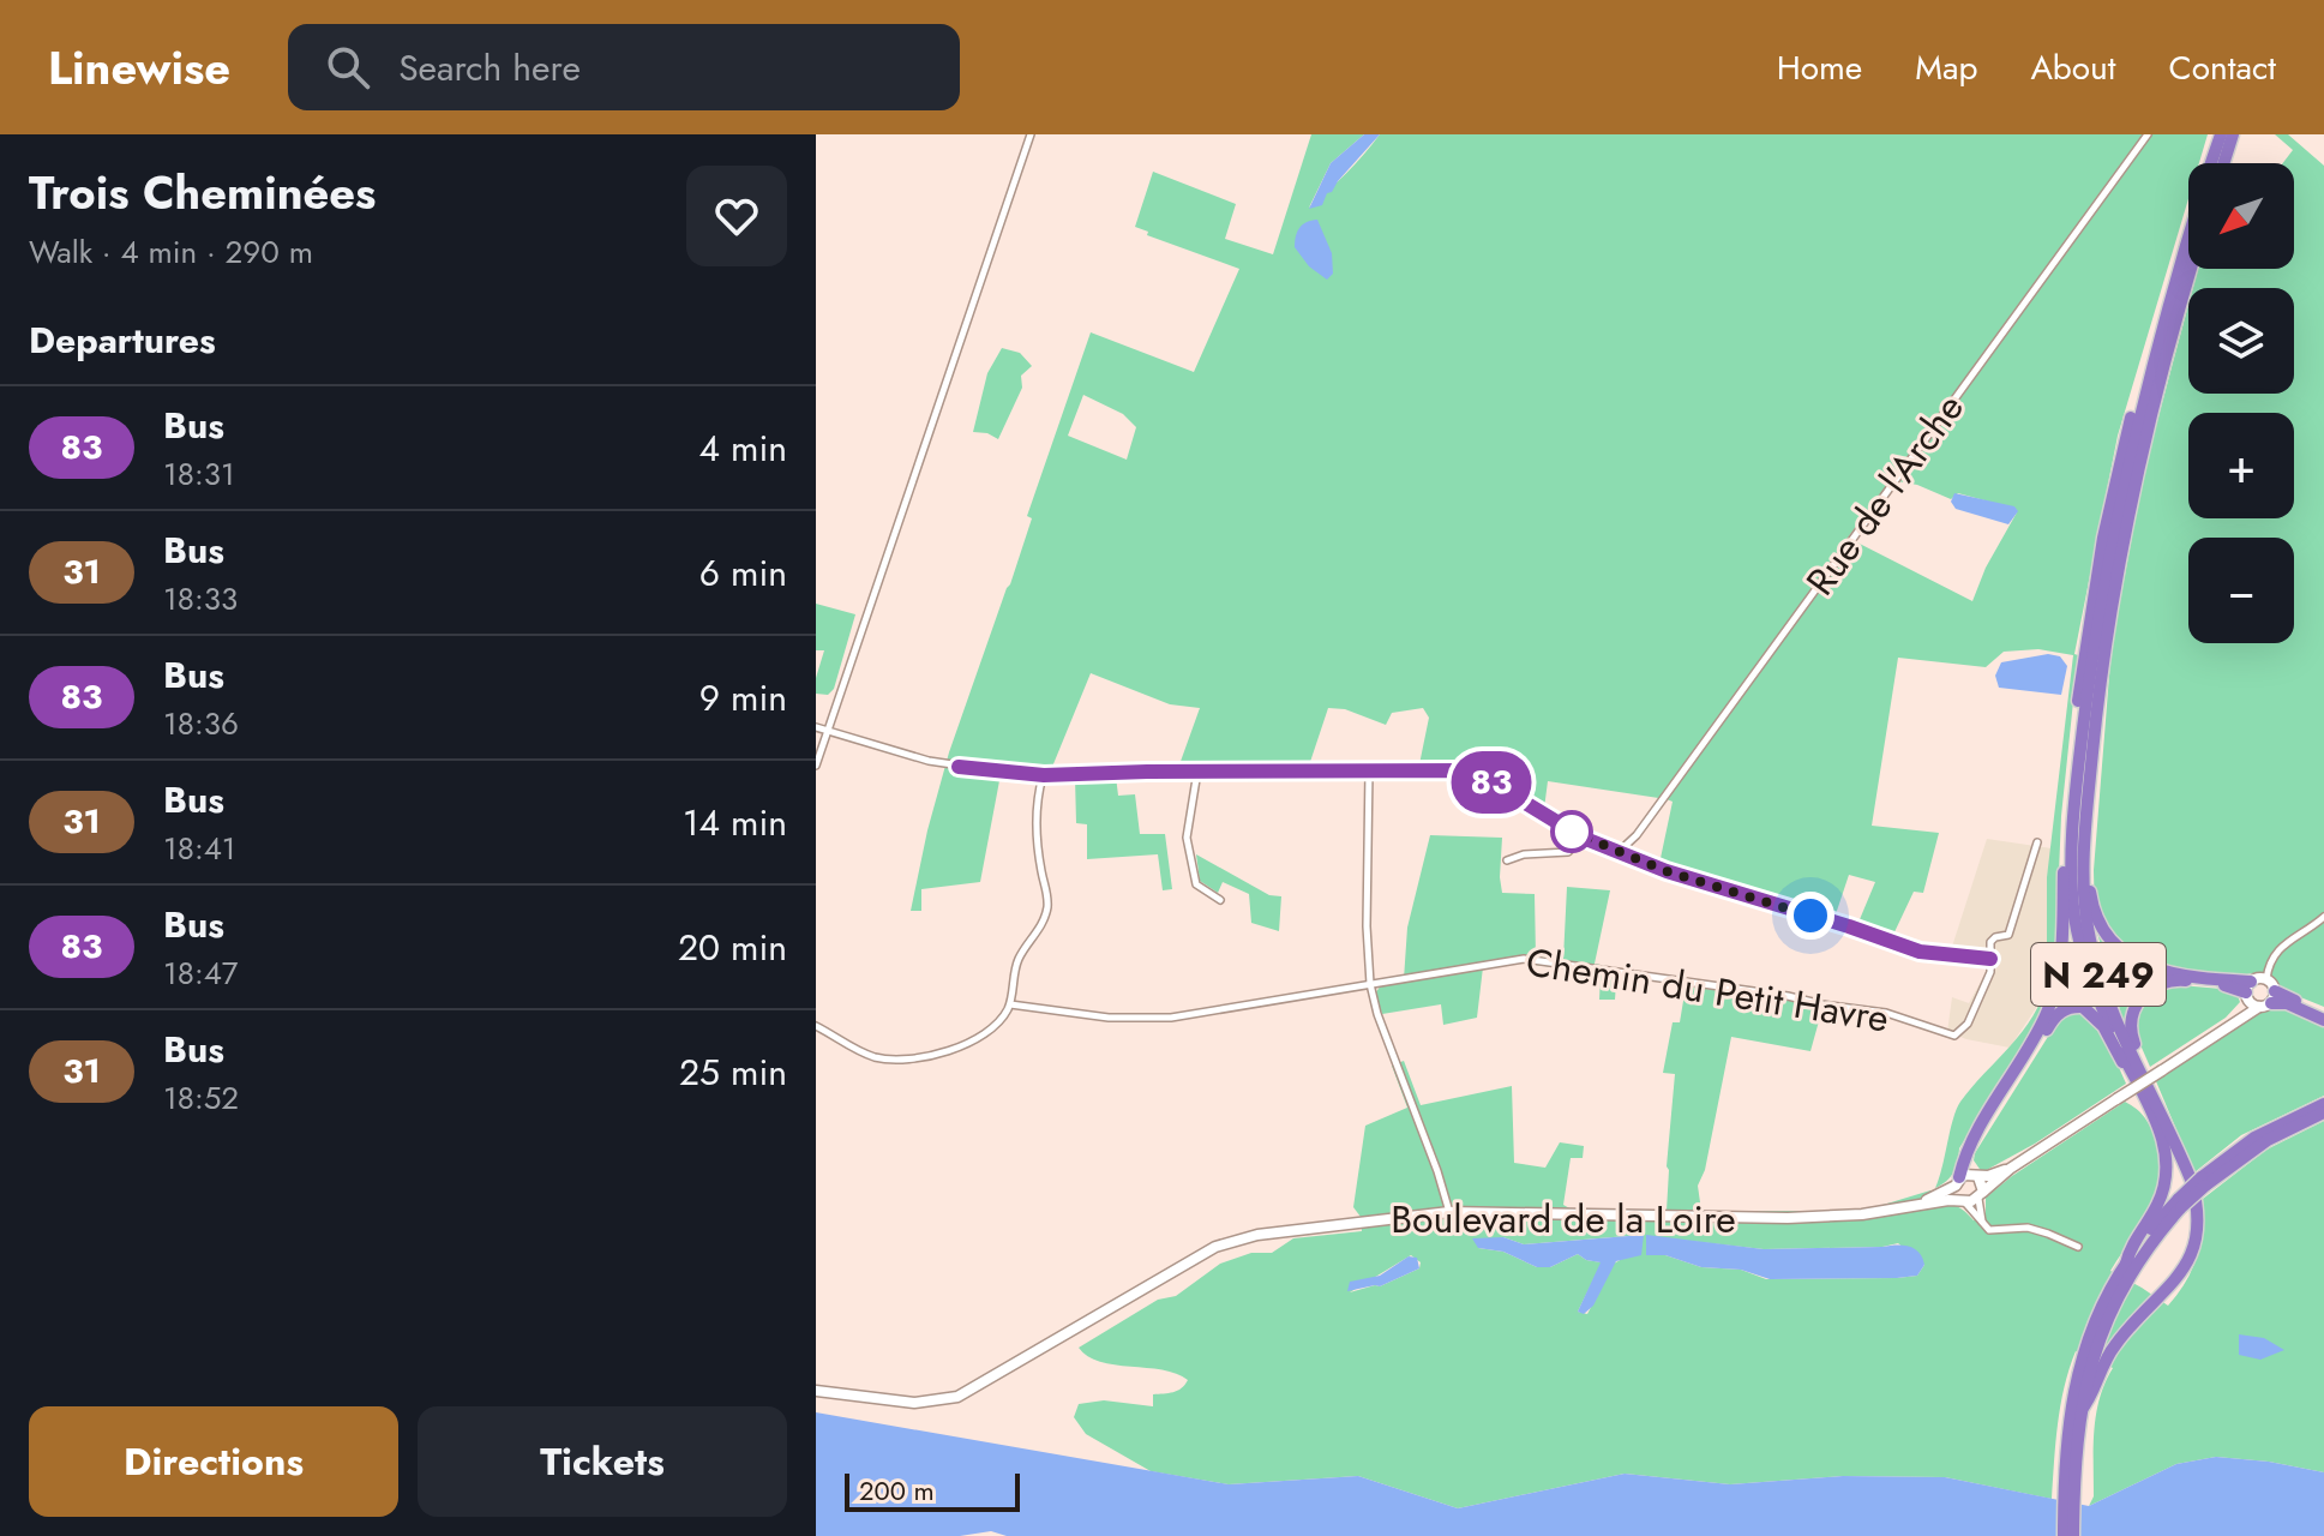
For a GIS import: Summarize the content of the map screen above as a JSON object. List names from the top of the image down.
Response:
{
  "streets": {
    "highway": ["N 249"],
    "main road": ["Boulevard de la Loire"],
    "street": ["Rue de l'Arche", "Chemin du Petit Havre"]
  },
  "lines": ["bus line 83"],
  "scale_bar": "200 m",
  "north": "bottom left",
  "page": {
    "header": "Linewise",
    "search": "Search here",
    "nav": [
      "Home",
      "Map",
      "About",
      "Contact"
    ],
    "heading": [
      ["Trois Cheminées", "Walk · 4 min · 290 m"],
      "Departures"
    ],
    "on_map": "83",
    "map_buttons": ["+", "−"],
    "list": [
      {
        "mark": "83",
        "name": "Bus",
        "note": "18:31",
        "value": "4 min"
      },
      {
        "mark": "31",
        "name": "Bus",
        "note": "18:33",
        "value": "6 min"
      },
      {
        "mark": "83",
        "name": "Bus",
        "note": "18:36",
        "value": "9 min"
      },
      {
        "mark": "31",
        "name": "Bus",
        "note": "18:41",
        "value": "14 min"
      },
      {
        "mark": "83",
        "name": "Bus",
        "note": "18:47",
        "value": "20 min"
      },
      {
        "mark": "31",
        "name": "Bus",
        "note": "18:52",
        "value": "25 min"
      }
    ],
    "buttons": ["Directions", "Tickets"],
    "scale": "200 m"
  }
}
